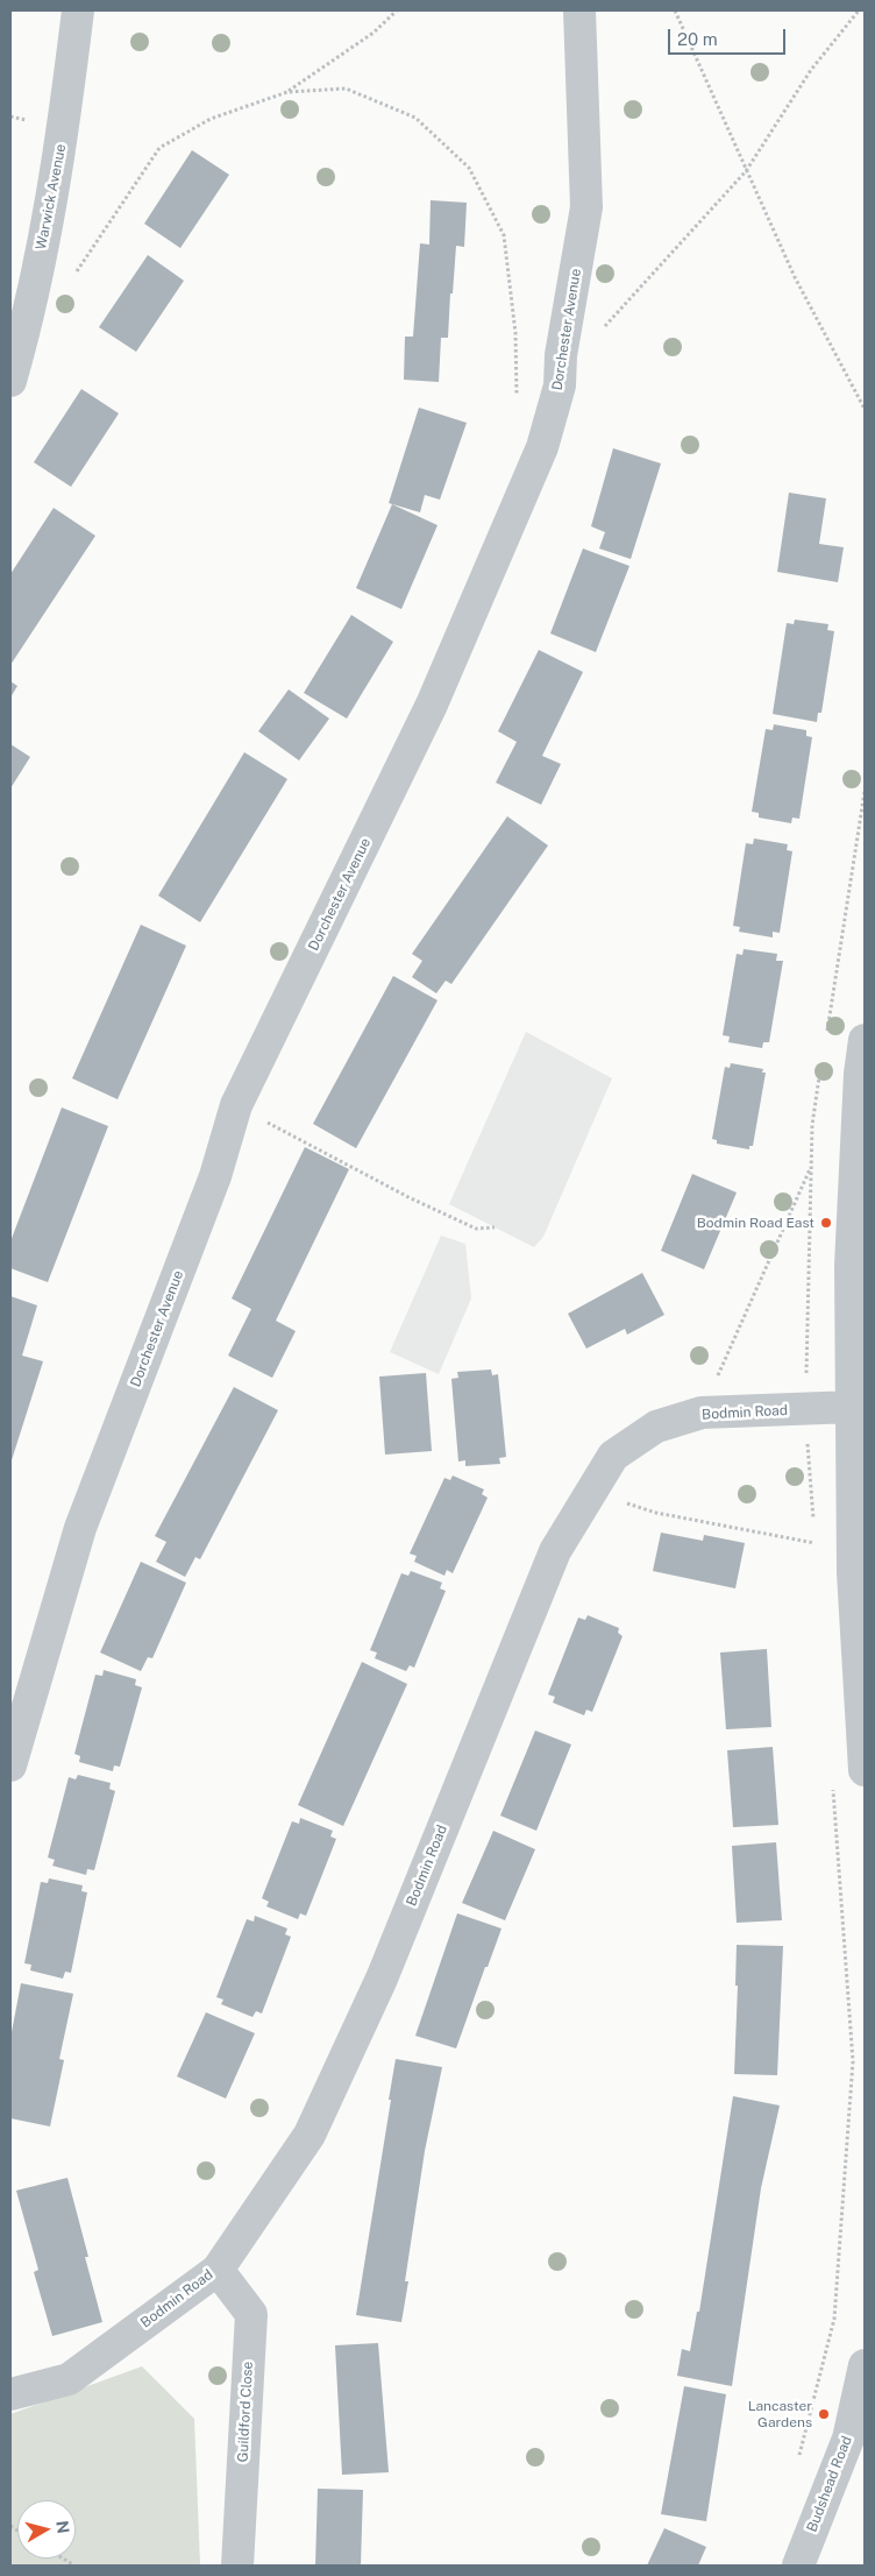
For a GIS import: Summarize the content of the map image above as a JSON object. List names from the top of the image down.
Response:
{
  "streets": {
    "street": [
      "Warwick Avenue",
      "Dorchester Avenue",
      "Bodmin Road",
      "Guildford Close",
      "Budshead Road"
    ]
  },
  "crossings": [
    ["Bodmin Road", "Guildford Close"]
  ],
  "places": ["Bodmin Road East", "Lancaster Gardens"],
  "scale_bar": "20 m",
  "north": "right"
}
